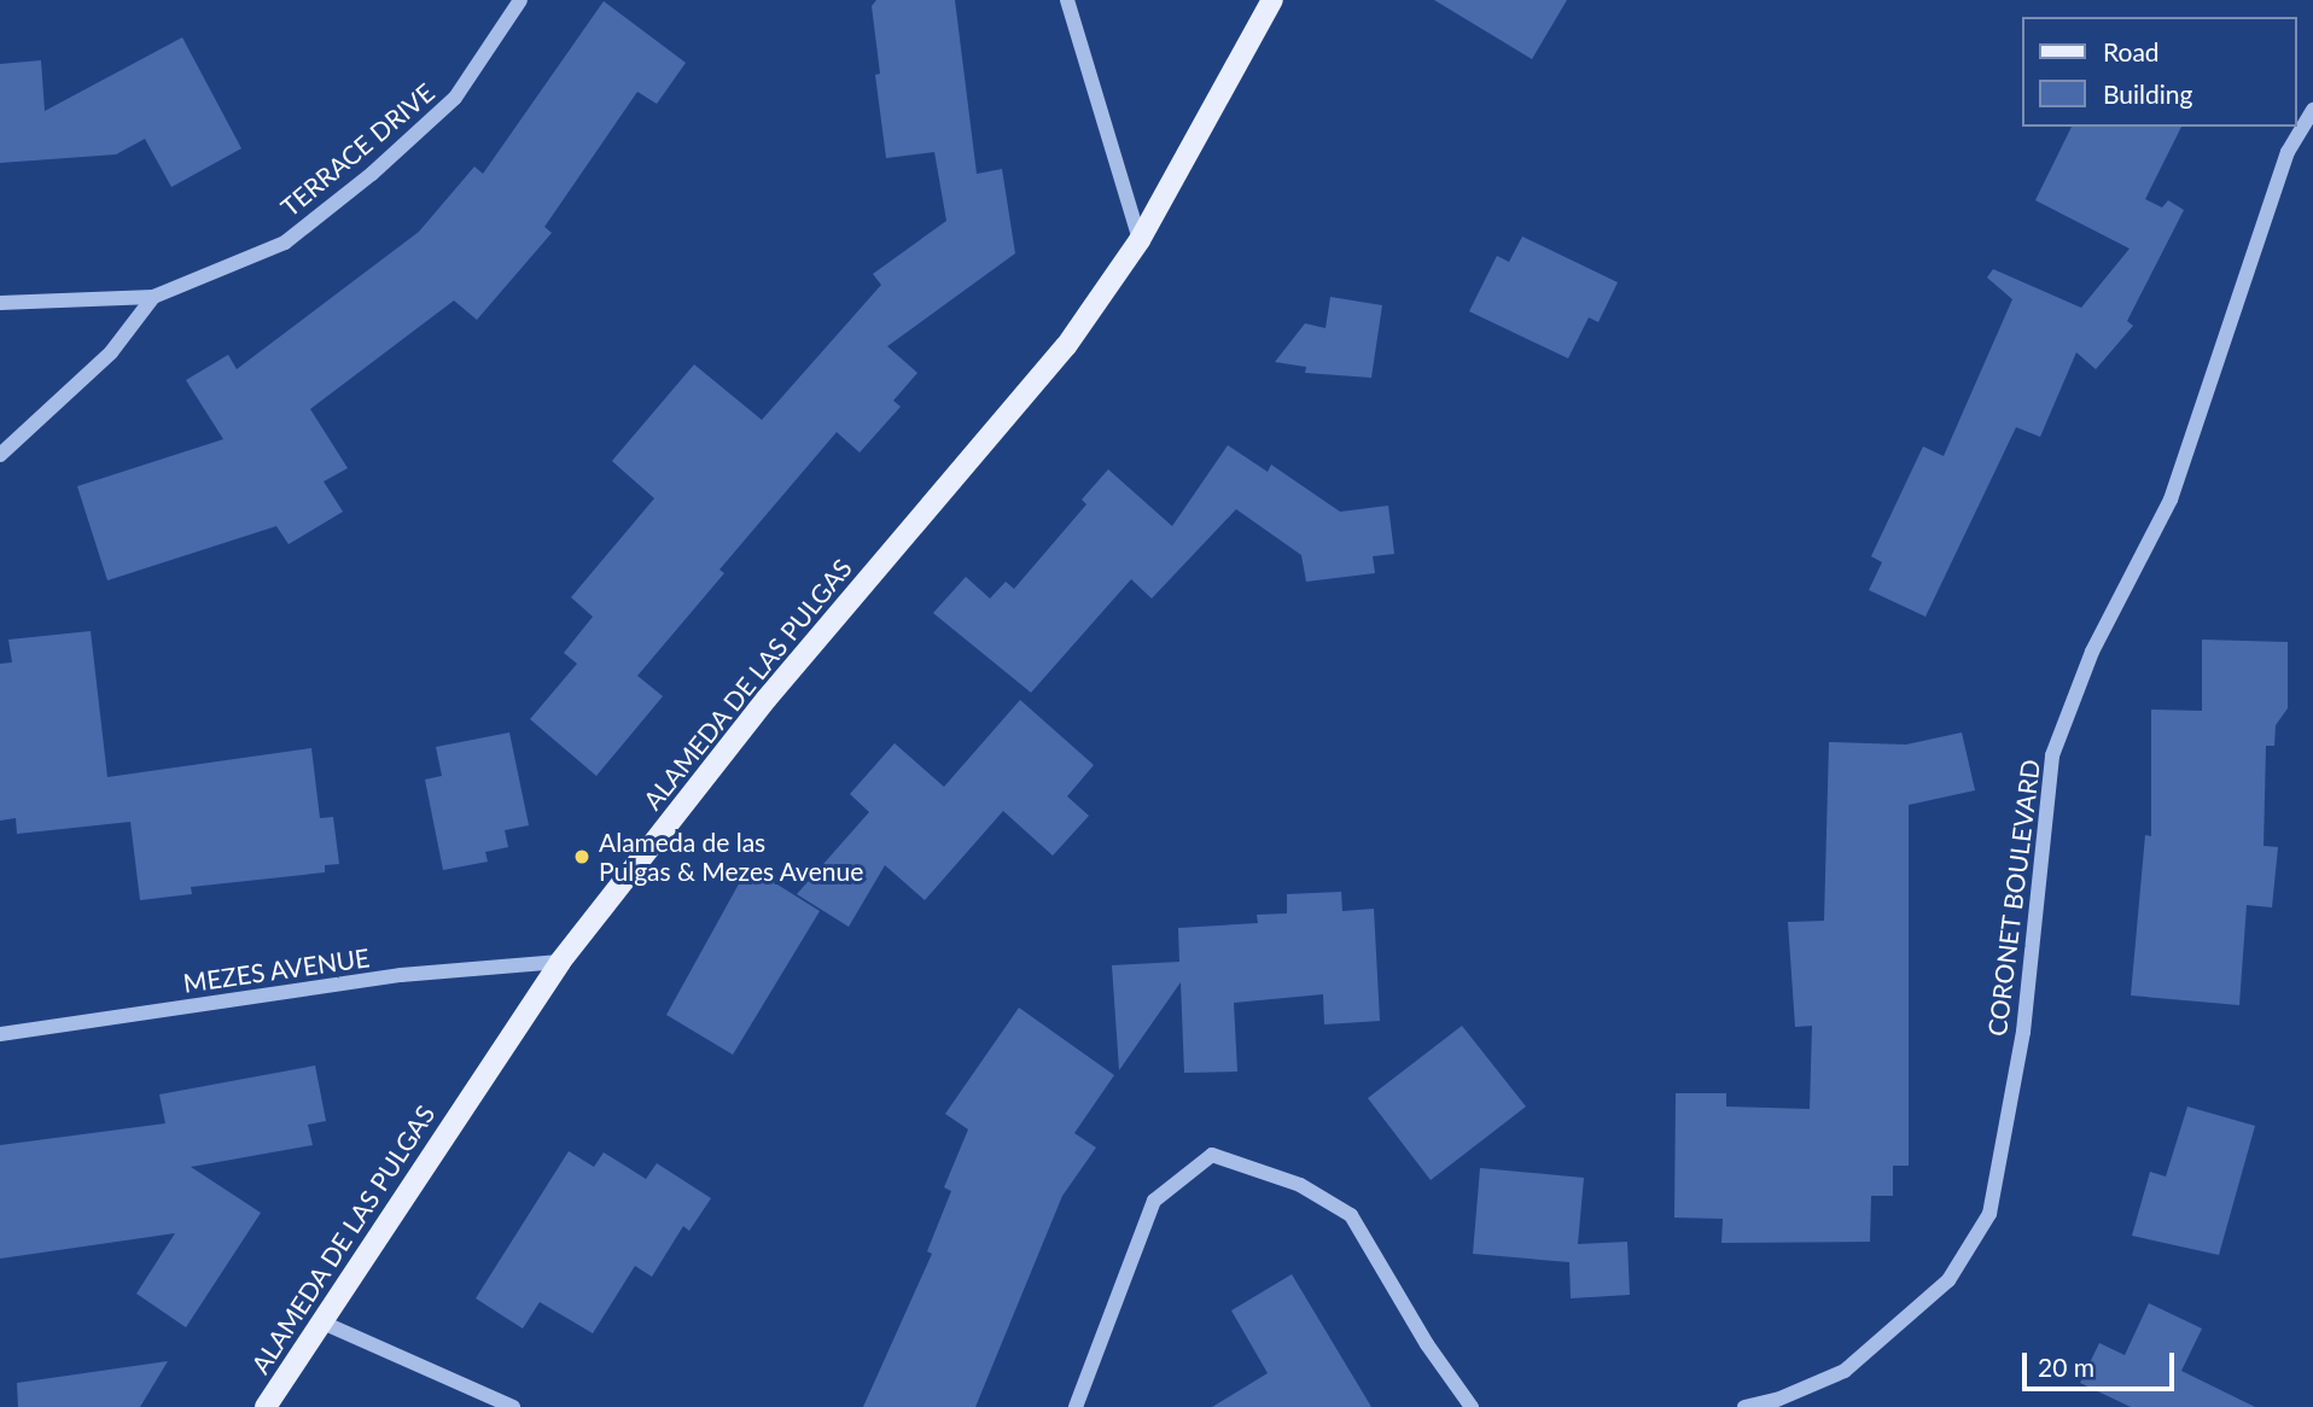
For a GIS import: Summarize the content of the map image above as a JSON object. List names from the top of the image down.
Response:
{
  "streets": {
    "main road": ["ALAMEDA DE LAS PULGAS"],
    "street": ["TERRACE DRIVE", "CORONET BOULEVARD", "MEZES AVENUE"]
  },
  "crossings": [
    ["ALAMEDA DE LAS PULGAS", "MEZES AVENUE"]
  ],
  "places": ["Alameda de las Pulgas & Mezes Avenue"],
  "legend": ["Road", "Building"],
  "scale_bar": "20 m"
}
